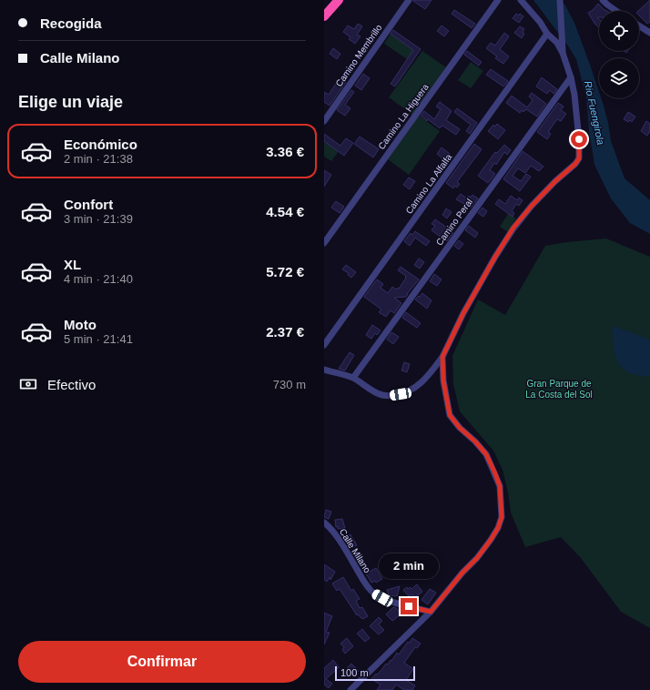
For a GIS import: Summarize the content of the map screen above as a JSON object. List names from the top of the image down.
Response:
{
  "streets": {
    "street": [
      "Camino Membrillo",
      "Camino La Higuera",
      "Camino La Alfalfa",
      "Camino Peral",
      "Calle Milano"
    ]
  },
  "water": ["Rio Fuengirola"],
  "parks": ["Gran Parque de La Costa del Sol"],
  "scale_bar": "100 m",
  "page": {
    "banner": ["Recogida", "Calle Milano"],
    "heading": "Elige un viaje",
    "list": [
      {
        "name": "Económico",
        "note": "2 min · 21:38",
        "value": "3.36 €"
      },
      {
        "name": "Confort",
        "note": "3 min · 21:39",
        "value": "4.54 €"
      },
      {
        "name": "XL",
        "note": "4 min · 21:40",
        "value": "5.72 €"
      },
      {
        "name": "Moto",
        "note": "5 min · 21:41",
        "value": "2.37 €"
      }
    ],
    "pay": ["Efectivo", "730 m"],
    "bubble": "2 min",
    "buttons": "Confirmar",
    "scale": "100 m"
  }
}
